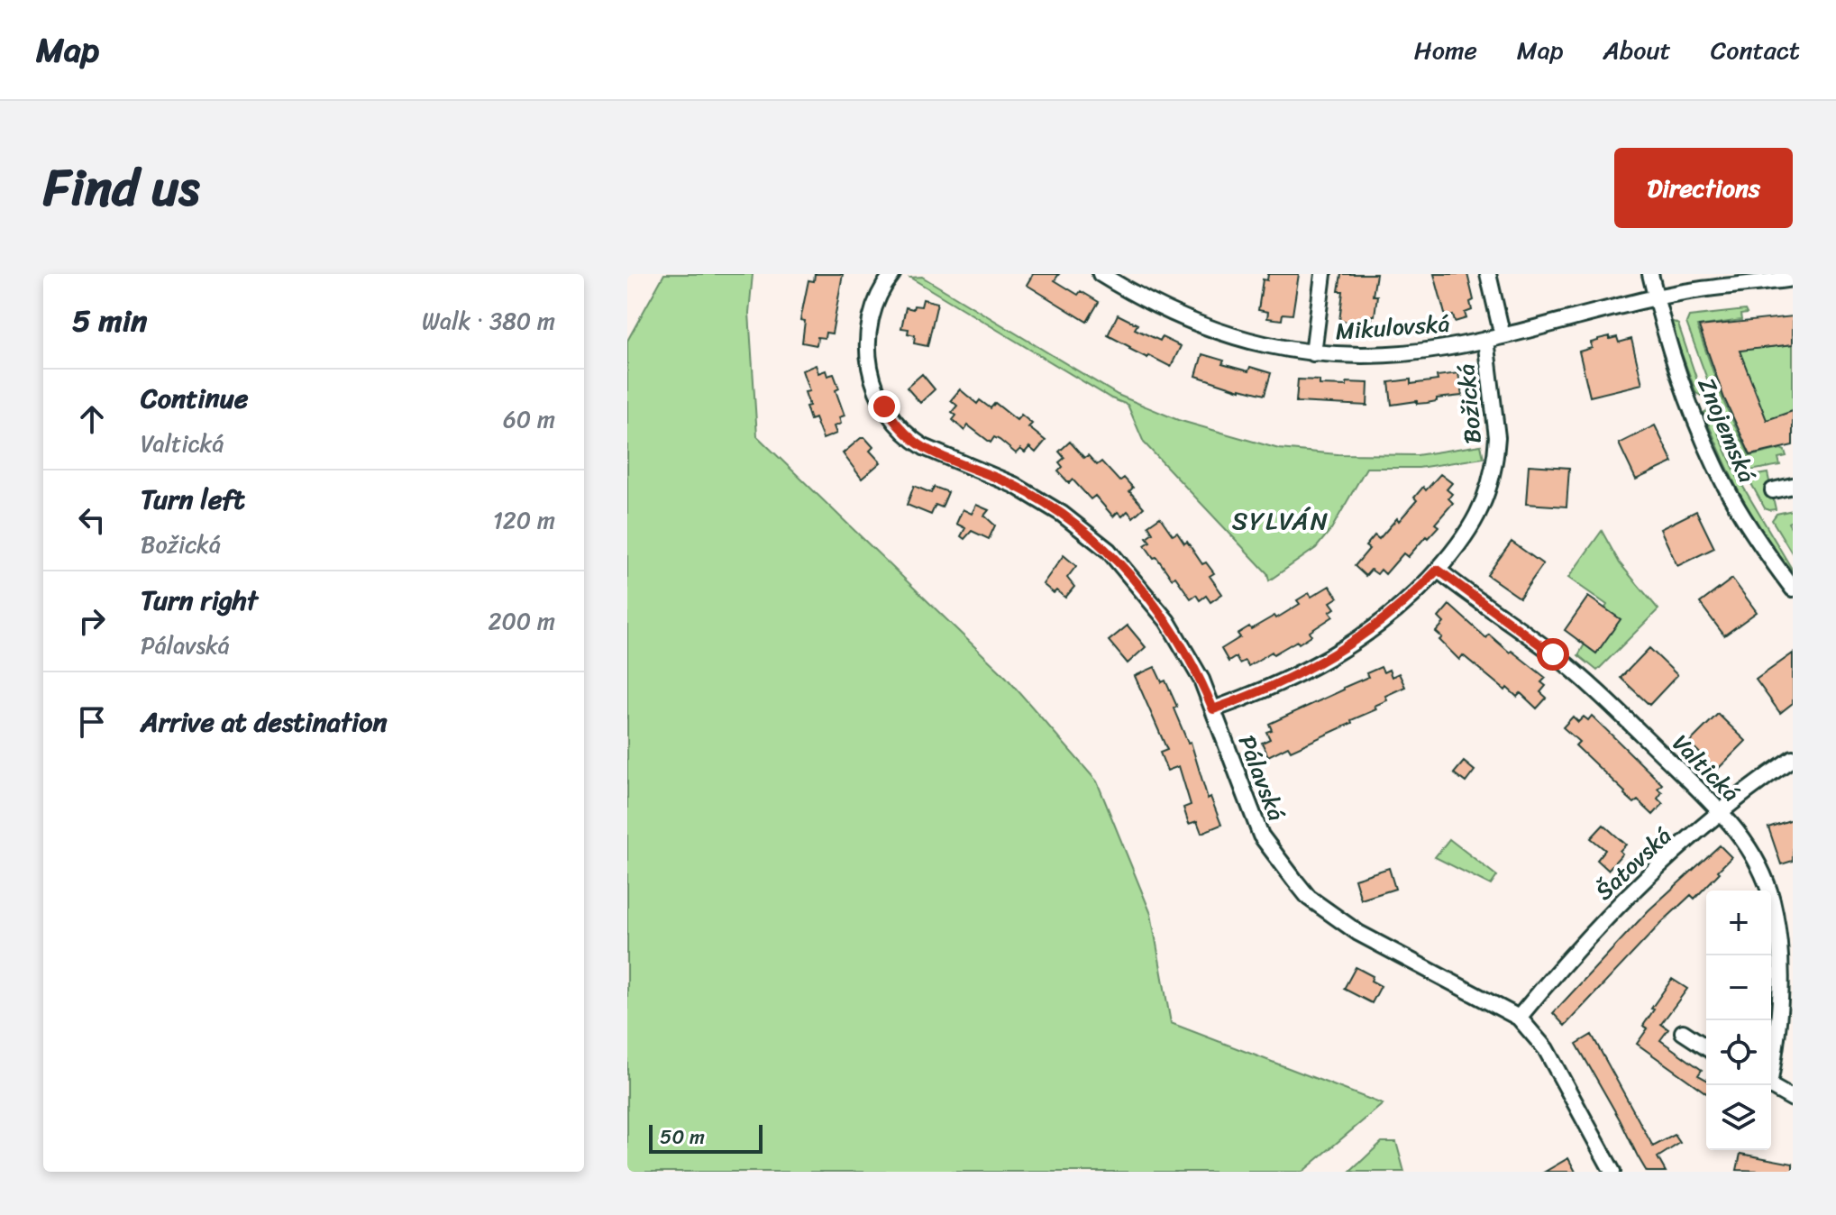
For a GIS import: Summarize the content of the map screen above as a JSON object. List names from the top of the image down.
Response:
{
  "streets": {
    "street": [
      "Mikulovská",
      "Božická",
      "Znojemská",
      "Valtická",
      "Pálavská",
      "Šatovská"
    ]
  },
  "crossings": [
    ["Mikulovská", "Božická"],
    ["Mikulovská", "Znojemská"],
    ["Božická", "Valtická"],
    ["Božická", "Pálavská"],
    ["Valtická", "Šatovská"],
    ["Pálavská", "Šatovská"]
  ],
  "districts": ["SYLVÁN"],
  "scale_bar": "50 m",
  "page": {
    "header": "Map",
    "nav": [
      "Home",
      "Map",
      "About",
      "Contact"
    ],
    "title": "Find us",
    "buttons": "Directions",
    "heading": ["5 min", "Walk · 380 m"],
    "list": [
      ["Continue", "Valtická", "60 m"],
      ["Turn left", "Božická", "120 m"],
      ["Turn right", "Pálavská", "200 m"],
      "Arrive at destination"
    ],
    "map_buttons": ["+", "−"],
    "scale": "50 m"
  }
}
